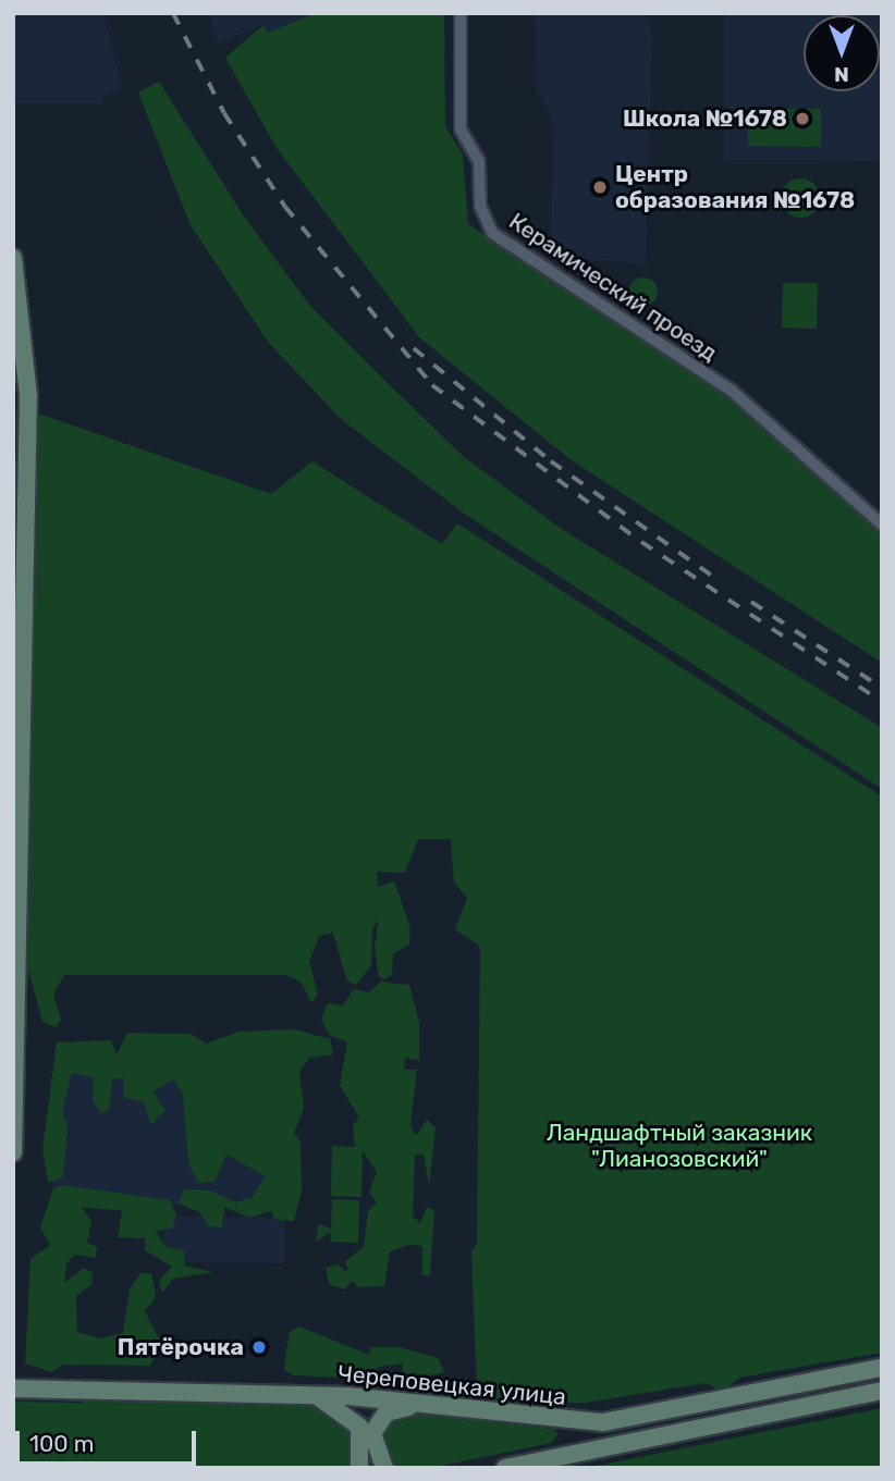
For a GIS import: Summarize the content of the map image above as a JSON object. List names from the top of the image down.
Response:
{
  "streets": {
    "main road": ["Череповецкая улица"],
    "street": ["Керамический проезд"]
  },
  "parks": ["Ландшафтный заказник \"Лианозовский\""],
  "places": ["Школа №1678", "Центр образования №1678", "Пятёрочка"],
  "scale_bar": "100 m",
  "north": "bottom"
}
